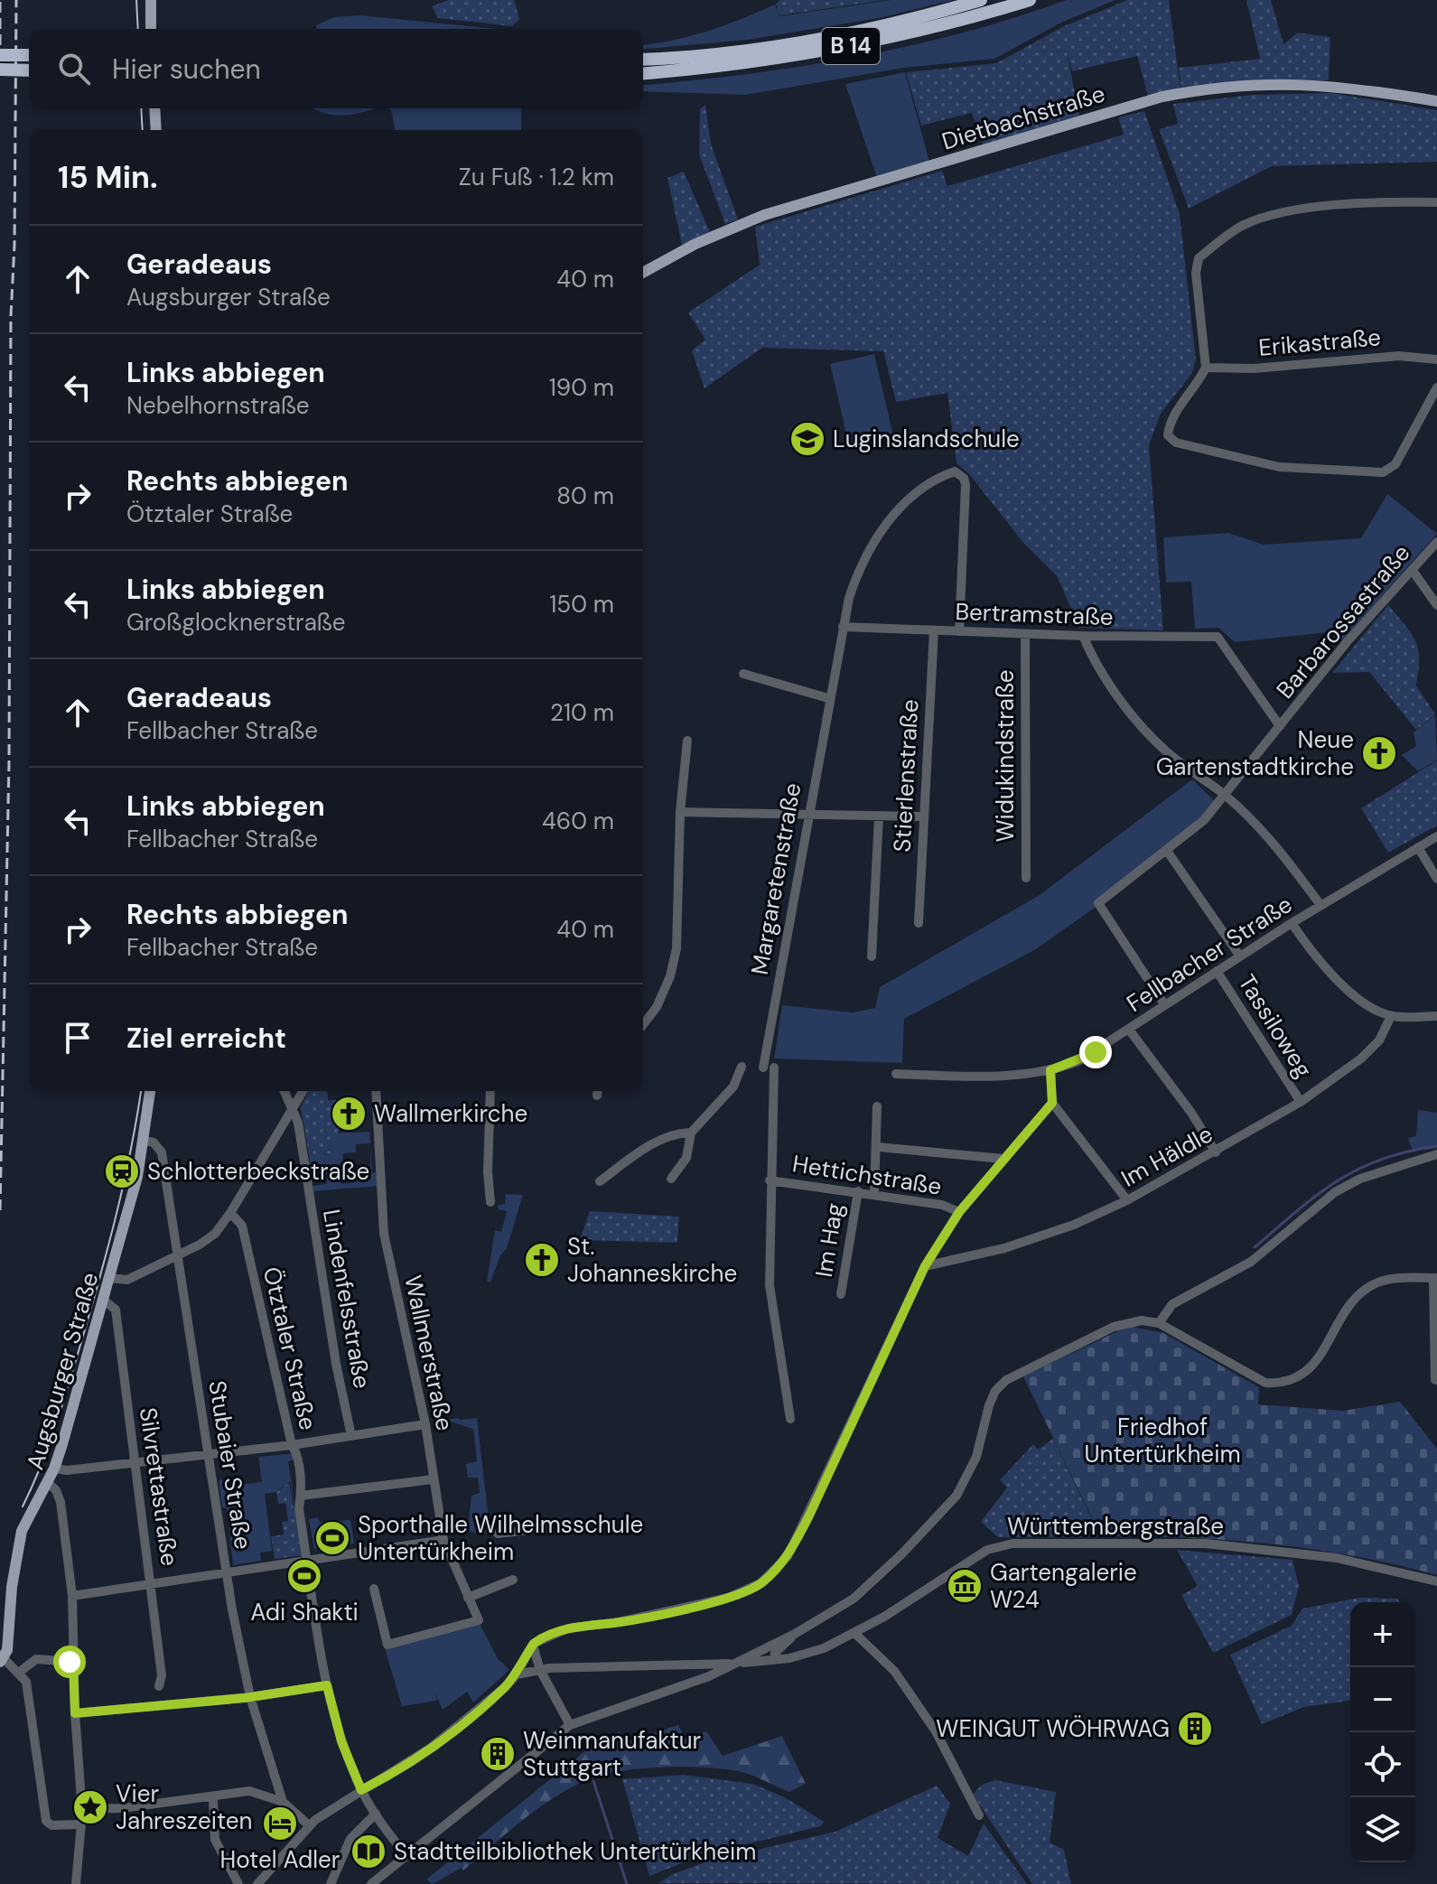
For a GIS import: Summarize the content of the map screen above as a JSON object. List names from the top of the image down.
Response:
{
  "streets": {
    "highway": ["B 14"],
    "main road": ["Dietbachstraße", "Augsburger Straße"],
    "street": [
      "Erikastraße",
      "Bertramstraße",
      "Barbarossastraße",
      "Widukindstraße",
      "Stierlenstraße",
      "Margaretenstraße",
      "Fellbacher Straße",
      "Tassiloweg",
      "Im Häldle",
      "Hettichstraße",
      "Im Hag",
      "Lindenfelsstraße",
      "Ötztaler Straße",
      "Wallmerstraße",
      "Stubaier Straße",
      "Silvrettastraße",
      "Württembergstraße"
    ]
  },
  "crossings": [
    ["Bertramstraße", "Barbarossastraße"],
    ["Bertramstraße", "Widukindstraße"],
    ["Bertramstraße", "Stierlenstraße"],
    ["Bertramstraße", "Margaretenstraße"],
    ["Barbarossastraße", "Fellbacher Straße"],
    ["Margaretenstraße", "Hettichstraße"],
    ["Fellbacher Straße", "Tassiloweg"],
    ["Tassiloweg", "Im Häldle"],
    ["Hettichstraße", "Im Hag"],
    ["Augsburger Straße", "Stubaier Straße"],
    ["Augsburger Straße", "Silvrettastraße"]
  ],
  "parks": ["Friedhof Untertürkheim"],
  "places": {
    "school or university": ["Luginslandschule"],
    "church": ["Neue Gartenstadtkirche", "Wallmerkirche", "St. Johanneskirche"],
    "station": ["Schlotterbeckstraße"],
    "sports": ["Sporthalle Wilhelmsschule Untertürkheim", "Adi Shakti"],
    "museum": ["Gartengalerie W24"],
    "building": ["WEINGUT WÖHRWAG", "Weinmanufaktur Stuttgart"],
    "place": ["Vier Jahreszeiten"],
    "hotel": ["Hotel Adler"],
    "library": ["Stadtteilbibliothek Untertürkheim"]
  },
  "page": {
    "search": "Hier suchen",
    "heading": ["15 Min.", "Zu Fuß · 1.2 km"],
    "list": [
      ["Geradeaus", "Augsburger Straße", "40 m"],
      ["Links abbiegen", "Nebelhornstraße", "190 m"],
      ["Rechts abbiegen", "Ötztaler Straße", "80 m"],
      ["Links abbiegen", "Großglocknerstraße", "150 m"],
      ["Geradeaus", "Fellbacher Straße", "210 m"],
      ["Links abbiegen", "Fellbacher Straße", "460 m"],
      ["Rechts abbiegen", "Fellbacher Straße", "40 m"],
      "Ziel erreicht"
    ],
    "map_buttons": ["+", "−"]
  }
}
